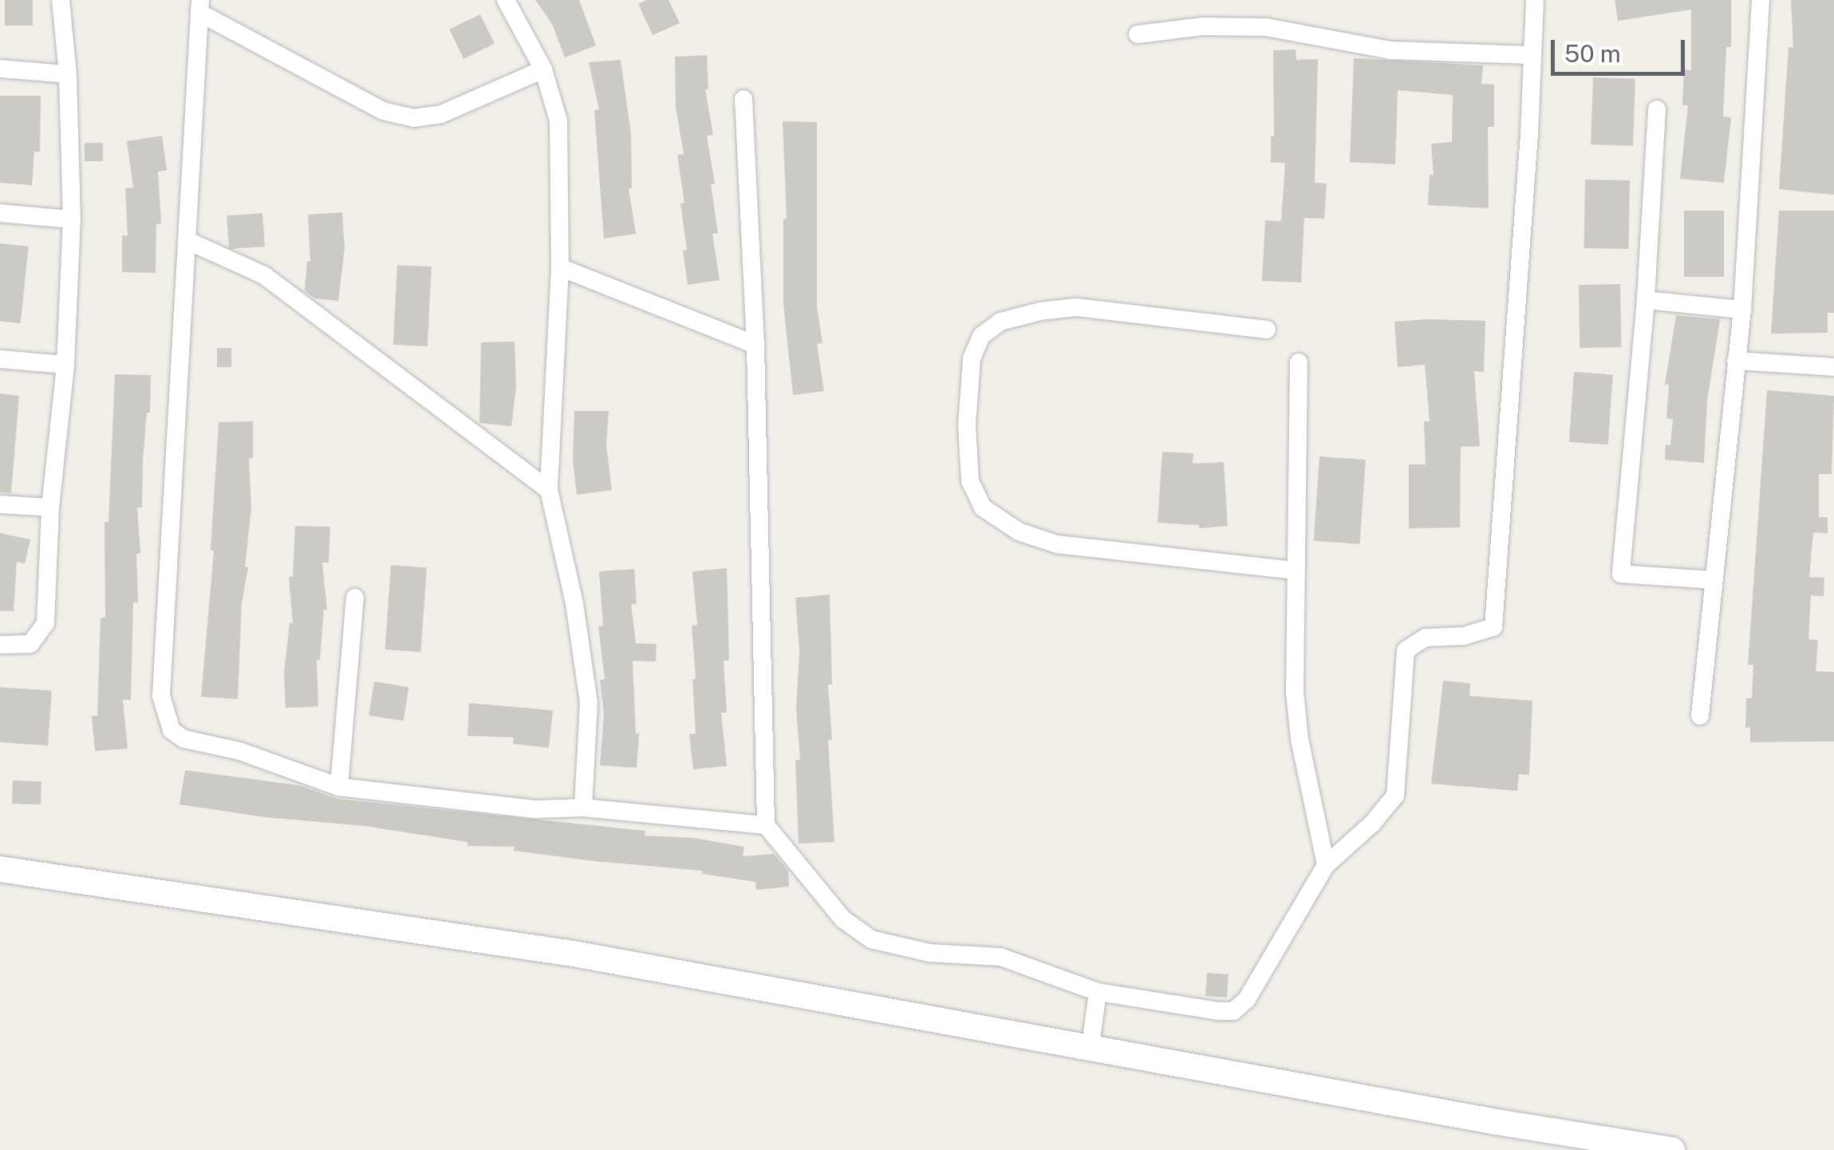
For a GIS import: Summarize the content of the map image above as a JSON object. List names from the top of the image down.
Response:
{
  "scale_bar": "50 m"
}
